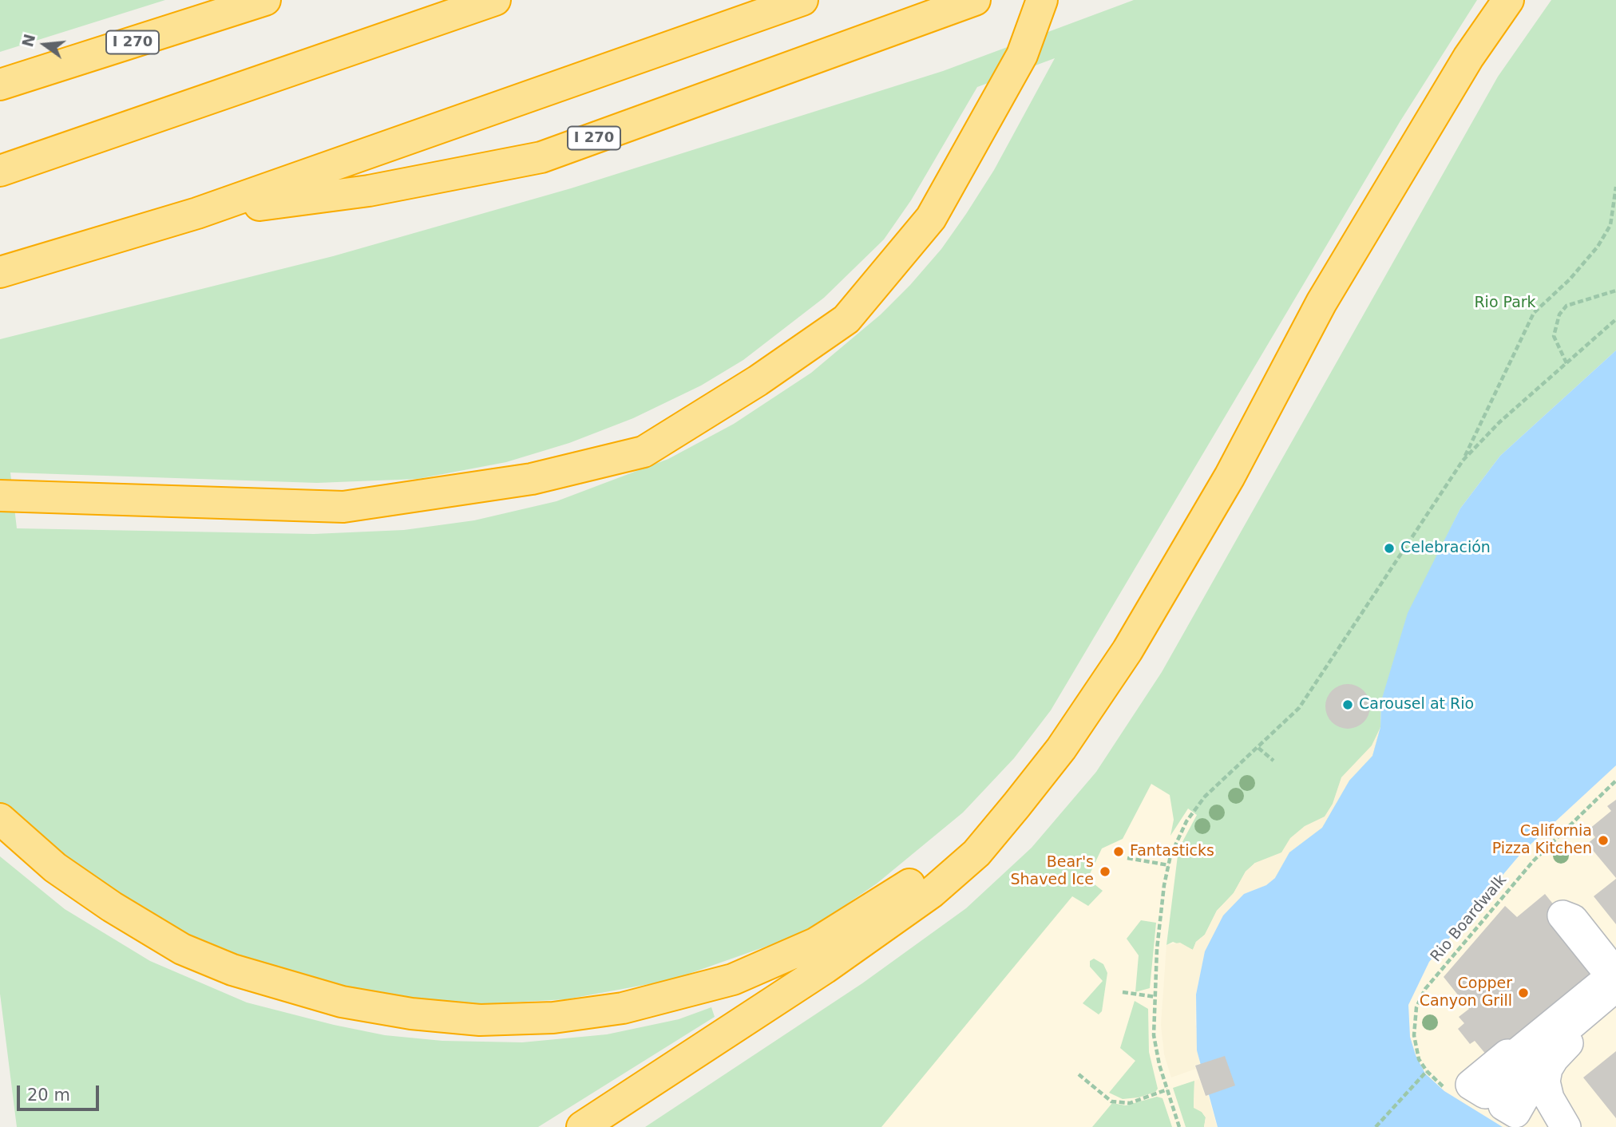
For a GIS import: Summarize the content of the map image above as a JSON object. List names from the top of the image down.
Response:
{
  "streets": {
    "highway": ["I 270"],
    "path": ["Rio Boardwalk"]
  },
  "parks": ["Rio Park"],
  "places": [
    "Celebración",
    "Carousel at Rio",
    "California Pizza Kitchen",
    "Fantasticks",
    "Bear's Shaved Ice",
    "Copper Canyon Grill"
  ],
  "scale_bar": "20 m",
  "north": "left"
}
